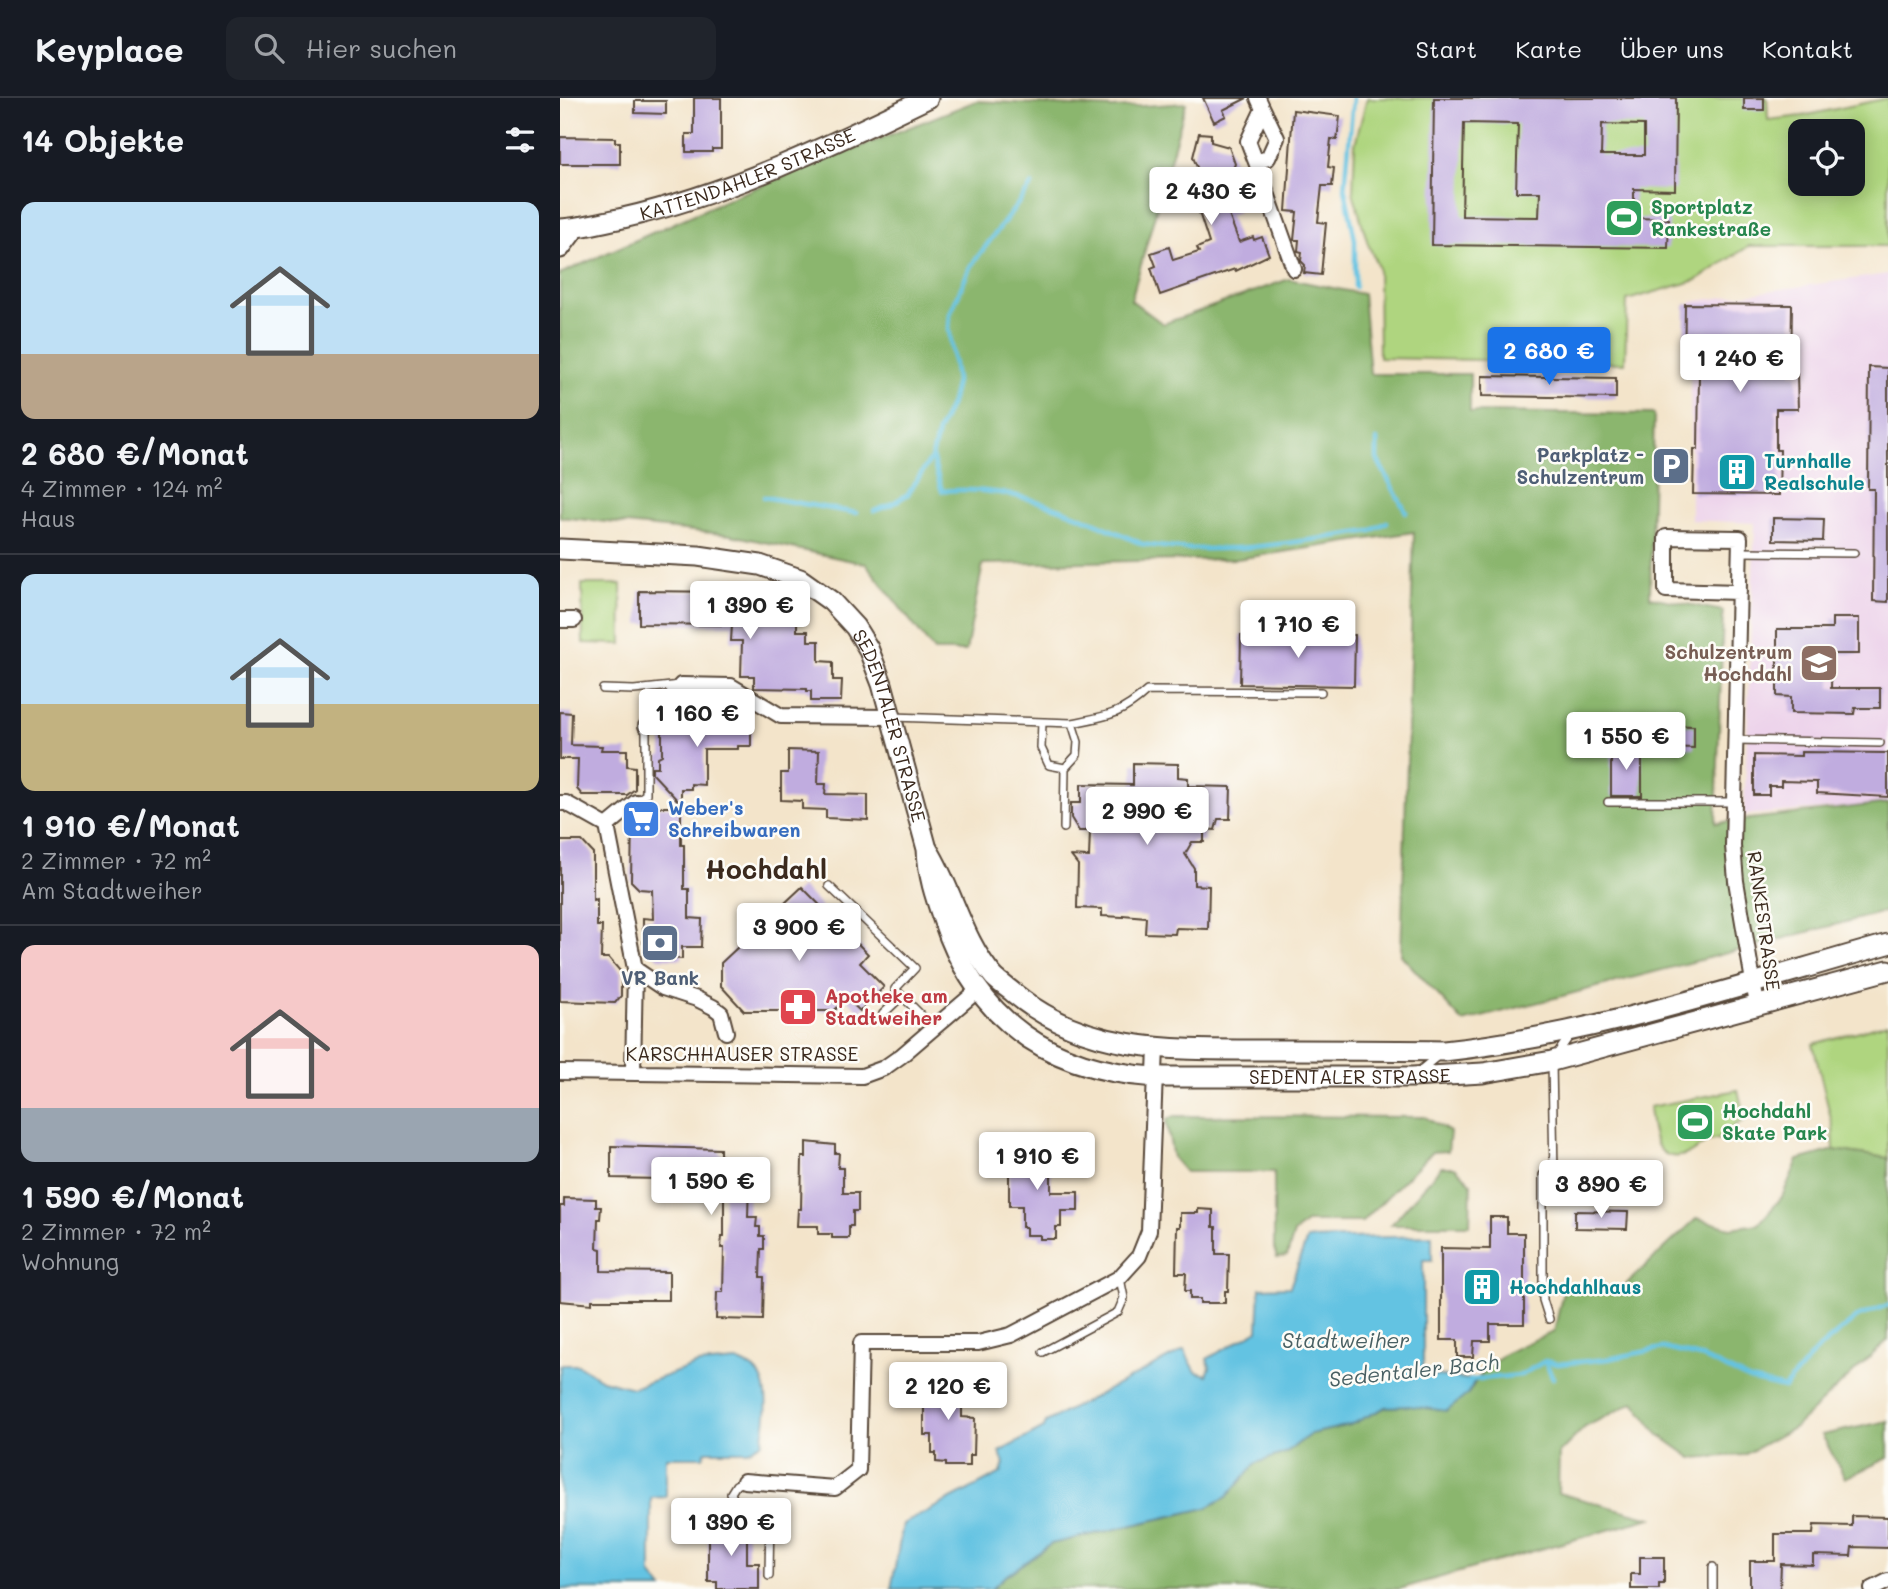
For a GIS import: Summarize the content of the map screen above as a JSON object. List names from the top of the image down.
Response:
{
  "streets": {
    "street": [
      "KATTENDAHLER STRASSE",
      "SEDENTALER STRASSE",
      "RANKESTRASSE",
      "KARSCHHAUSER STRASSE"
    ]
  },
  "crossings": [
    ["SEDENTALER STRASSE", "RANKESTRASSE"],
    ["SEDENTALER STRASSE", "KARSCHHAUSER STRASSE"]
  ],
  "districts": ["Hochdahl"],
  "water": ["Stadtweiher", "Sedentaler Bach"],
  "places": {
    "sports": ["Sportplatz Rankestraße", "Hochdahl Skate Park"],
    "parking": ["Parkplatz - Schulzentrum"],
    "building": ["Turnhalle Realschule", "Hochdahlhaus"],
    "school or university": ["Schulzentrum Hochdahl"],
    "supermarket": ["Weber's Schreibwaren"],
    "bank": ["VR Bank"],
    "pharmacy": ["Apotheke am Stadtweiher"]
  },
  "page": {
    "header": "Keyplace",
    "search": "Hier suchen",
    "nav": [
      "Start",
      "Karte",
      "Über uns",
      "Kontakt"
    ],
    "heading": "14 Objekte",
    "price": [
      "2 430 €",
      "2 680 €",
      "1 240 €",
      "1 390 €",
      "1 710 €",
      "1 160 €",
      "1 550 €",
      "2 990 €",
      "3 900 €",
      "1 910 €",
      "1 590 €",
      "3 890 €",
      "2 120 €",
      "1 390 €"
    ],
    "list": [
      {
        "name": "2 680 €/Monat",
        "note": "4 Zimmer · 124 m² · Haus"
      },
      {
        "name": "1 910 €/Monat",
        "note": "2 Zimmer · 72 m² · Am Stadtweiher"
      },
      {
        "name": "1 590 €/Monat",
        "note": "2 Zimmer · 72 m² · Wohnung"
      }
    ]
  }
}
